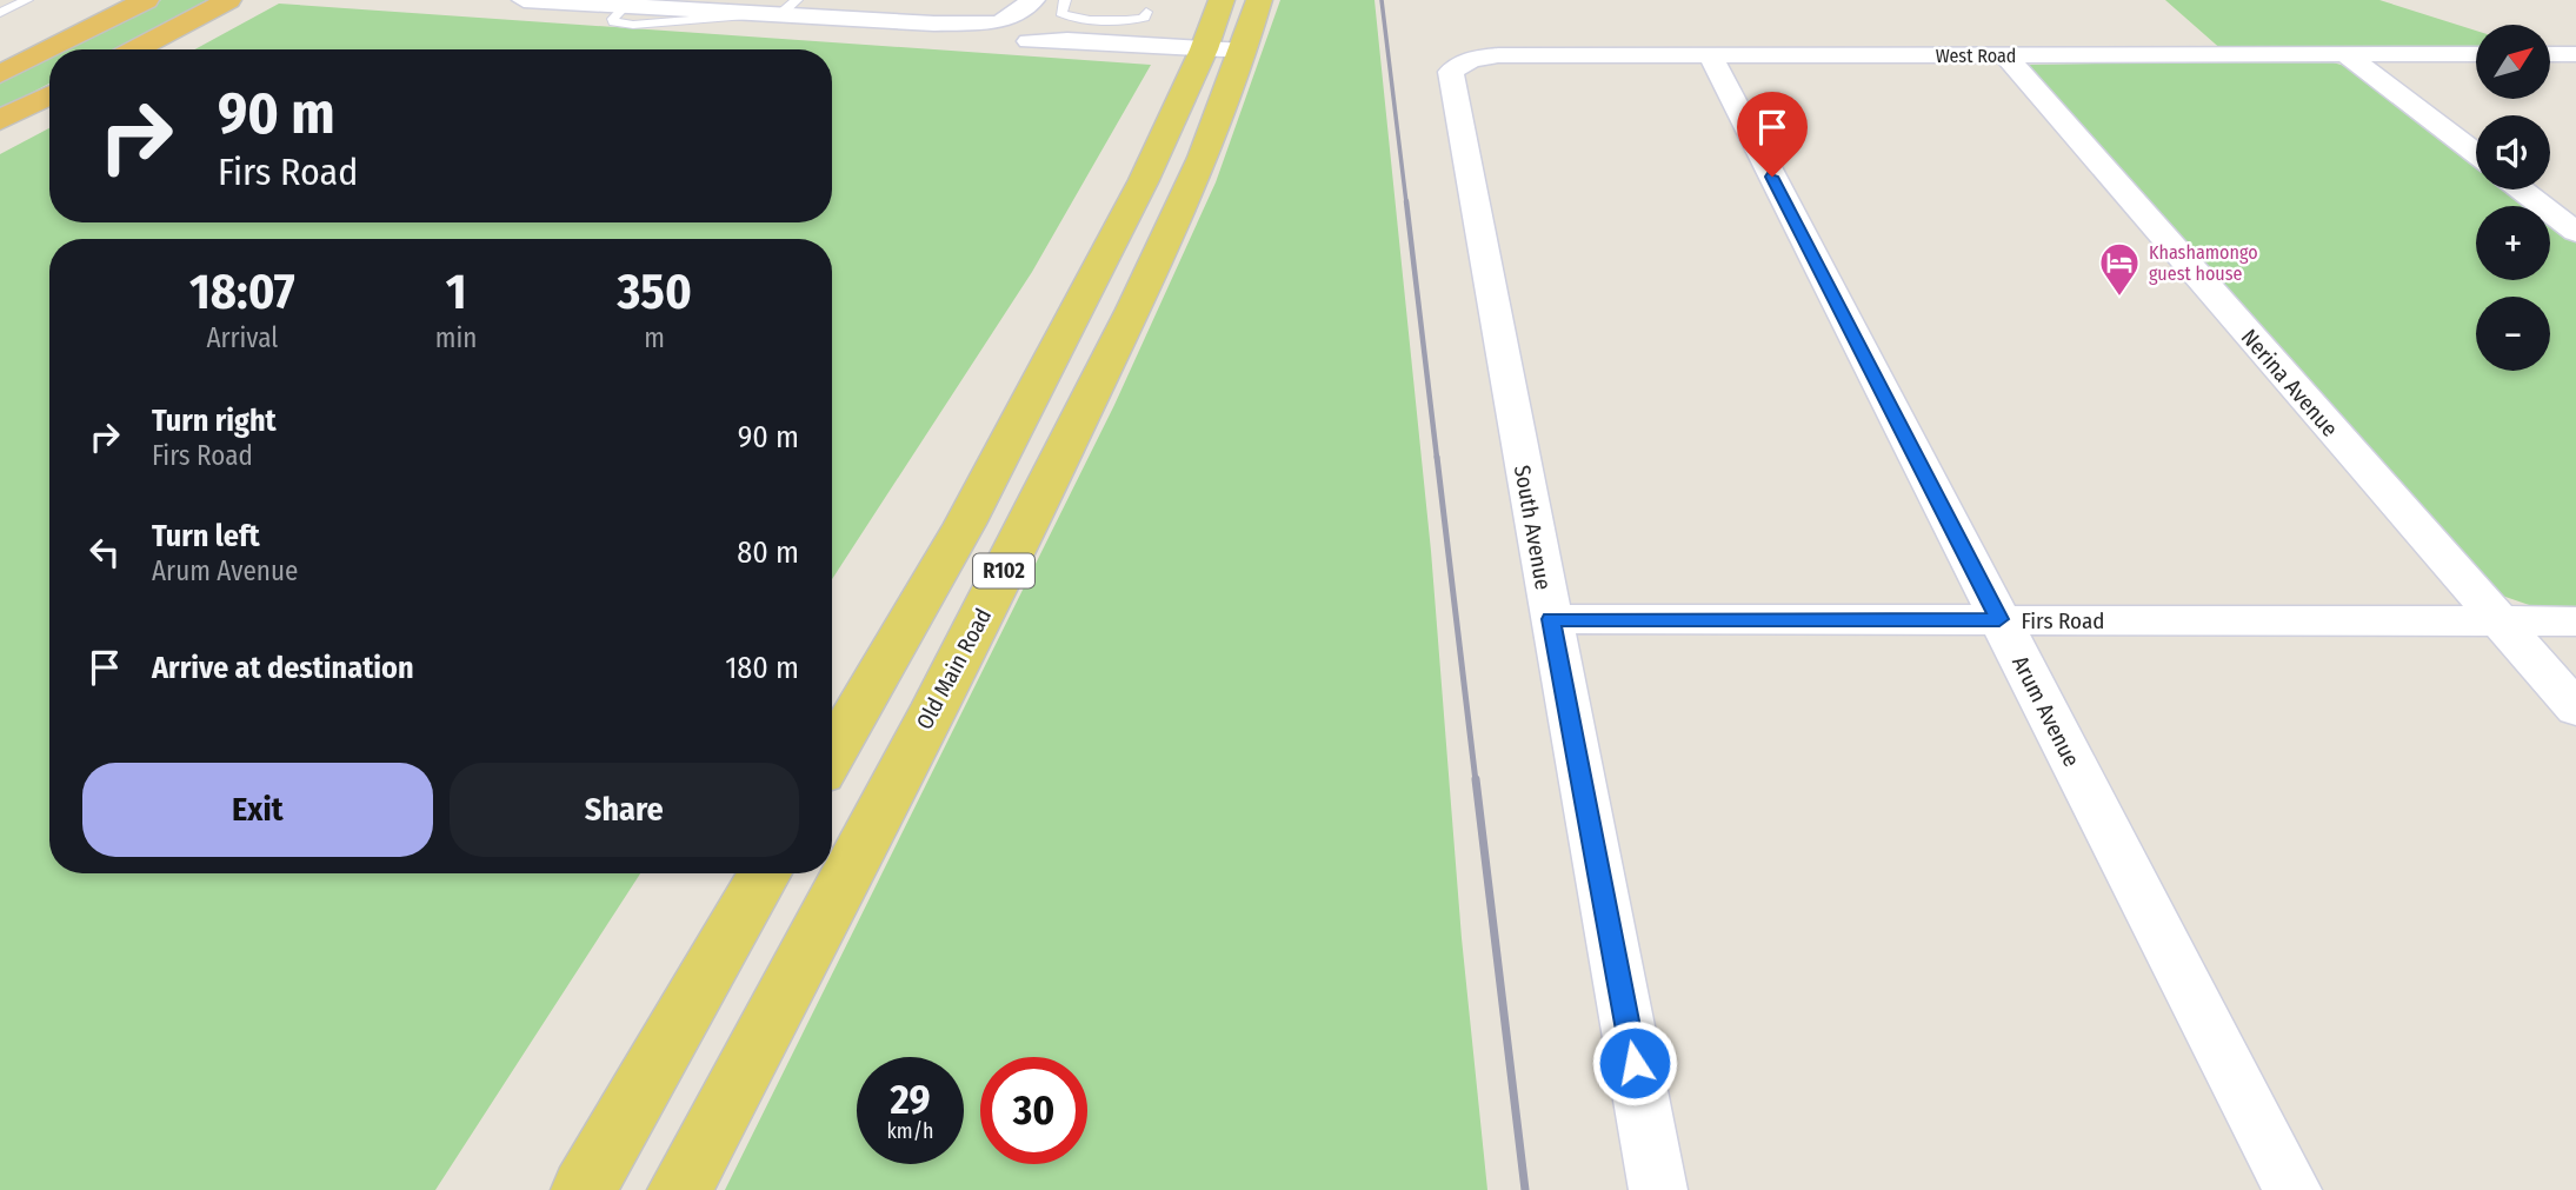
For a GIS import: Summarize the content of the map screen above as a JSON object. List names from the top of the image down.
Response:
{
  "streets": {
    "main road": ["R102", "Old Main Road"],
    "street": [
      "West Road",
      "Nerina Avenue",
      "South Avenue",
      "Firs Road",
      "Arum Avenue"
    ]
  },
  "crossings": [
    ["West Road", "Nerina Avenue"],
    ["West Road", "South Avenue"],
    ["West Road", "Arum Avenue"],
    ["Nerina Avenue", "Firs Road"],
    ["South Avenue", "Firs Road"],
    ["Firs Road", "Arum Avenue"]
  ],
  "places": {
    "hotel": ["Khashamongo guest house"]
  },
  "north": "top right",
  "page": {
    "map_buttons": ["+", "−"],
    "turn": ["90 m", "Firs Road"],
    "eta": [
      "18:07",
      "Arrival",
      "1",
      "min",
      "350",
      "m"
    ],
    "list": [
      {
        "name": "Turn right",
        "note": "Firs Road",
        "value": "90 m"
      },
      {
        "name": "Turn left",
        "note": "Arum Avenue",
        "value": "80 m"
      },
      {
        "name": "Arrive at destination",
        "value": "180 m"
      }
    ],
    "buttons": ["Exit", "Share"],
    "speed": "29 km/h",
    "limit": "30"
  }
}
